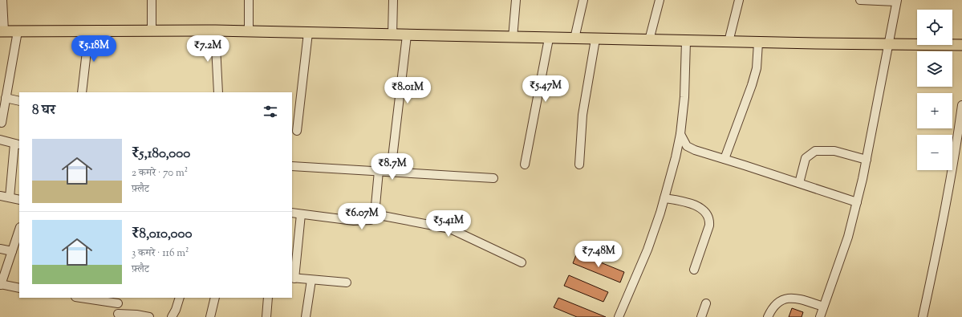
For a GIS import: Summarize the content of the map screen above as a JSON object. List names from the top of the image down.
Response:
{
  "page": {
    "map_buttons": ["+", "−"],
    "price": [
      "₹5.18M",
      "₹7.2M",
      "₹5.47M",
      "₹8.01M",
      "₹8.7M",
      "₹6.07M",
      "₹5.41M",
      "₹7.48M"
    ],
    "heading": "8 घर",
    "list": [
      {
        "name": "₹5,180,000",
        "note": "2 कमरे · 70 m² · फ़्लैट"
      },
      {
        "name": "₹8,010,000",
        "note": "3 कमरे · 116 m² · फ़्लैट"
      }
    ]
  }
}
